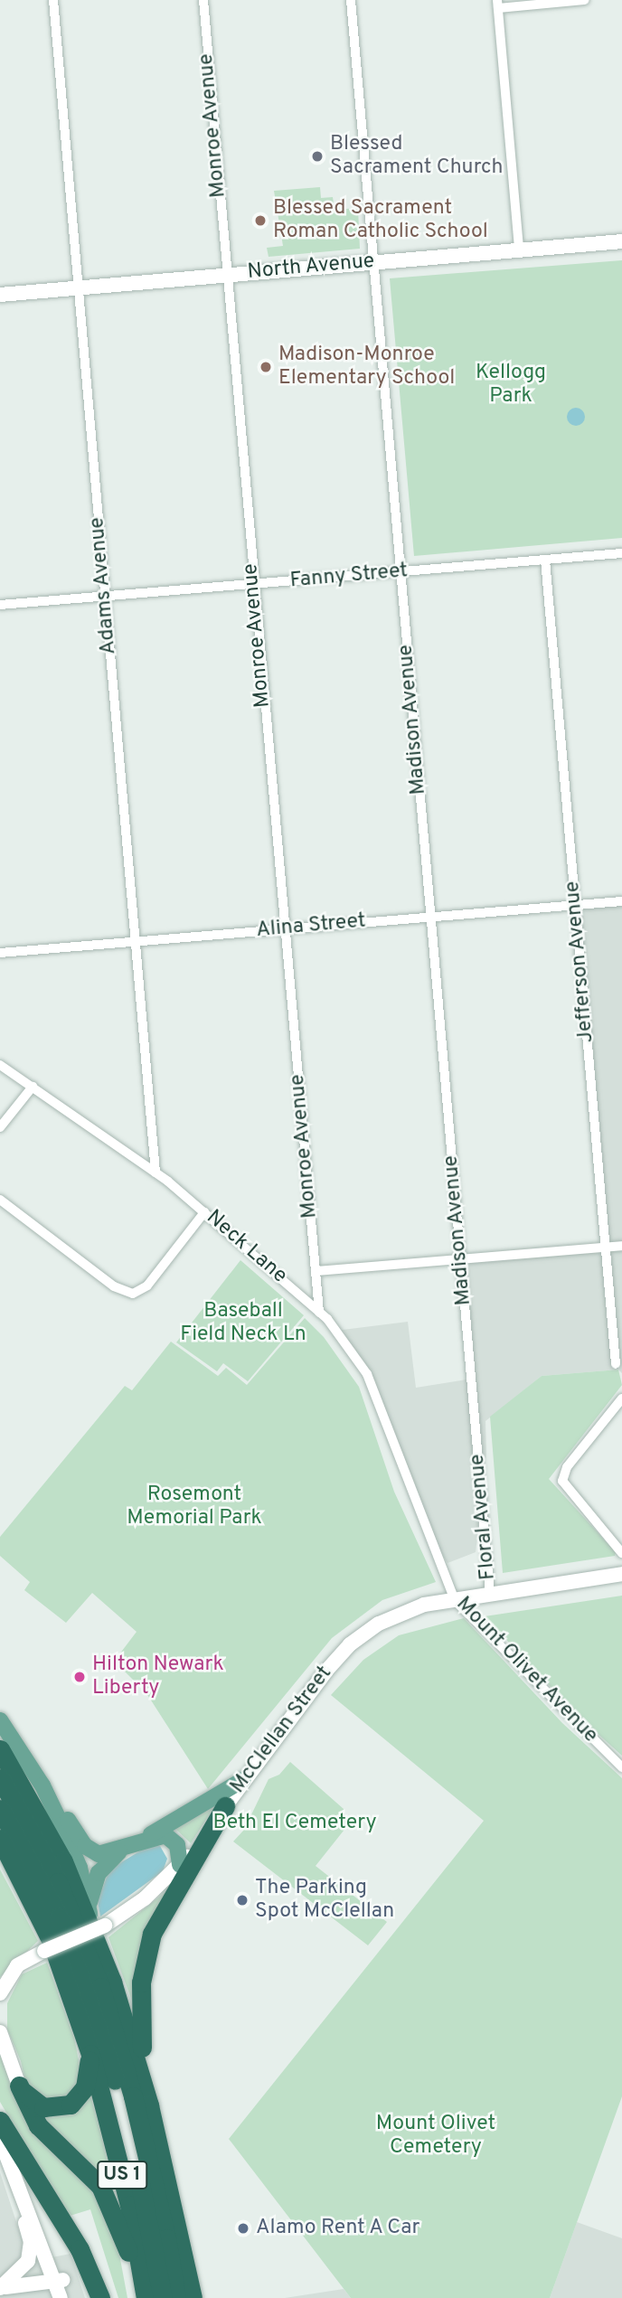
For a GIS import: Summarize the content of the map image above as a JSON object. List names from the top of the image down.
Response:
{
  "streets": {
    "highway": ["US 1"],
    "main road": ["North Avenue", "McClellan Street"],
    "street": [
      "Monroe Avenue",
      "Fanny Street",
      "Adams Avenue",
      "Madison Avenue",
      "Alina Street",
      "Jefferson Avenue",
      "Neck Lane",
      "Floral Avenue",
      "Mount Olivet Avenue"
    ]
  },
  "crossings": [
    ["Monroe Avenue", "North Avenue"],
    ["Monroe Avenue", "Fanny Street"],
    ["Monroe Avenue", "Alina Street"],
    ["Monroe Avenue", "Neck Lane"],
    ["North Avenue", "Adams Avenue"],
    ["North Avenue", "Madison Avenue"],
    ["Fanny Street", "Adams Avenue"],
    ["Fanny Street", "Madison Avenue"],
    ["Fanny Street", "Jefferson Avenue"],
    ["Adams Avenue", "Alina Street"],
    ["Adams Avenue", "Neck Lane"],
    ["Madison Avenue", "Alina Street"],
    ["Madison Avenue", "Floral Avenue"],
    ["Alina Street", "Jefferson Avenue"],
    ["Neck Lane", "Mount Olivet Avenue"],
    ["Floral Avenue", "McClellan Street"],
    ["Mount Olivet Avenue", "McClellan Street"],
    ["McClellan Street", "US 1"]
  ],
  "parks": [
    "Kellogg Park",
    "Baseball Field Neck Ln",
    "Rosemont Memorial Park",
    "Beth El Cemetery",
    "Mount Olivet Cemetery"
  ],
  "places": [
    "Blessed Sacrament Church",
    "Blessed Sacrament Roman Catholic School",
    "Madison-Monroe Elementary School",
    "Hilton Newark Liberty",
    "The Parking Spot McClellan",
    "Alamo Rent A Car"
  ]
}
